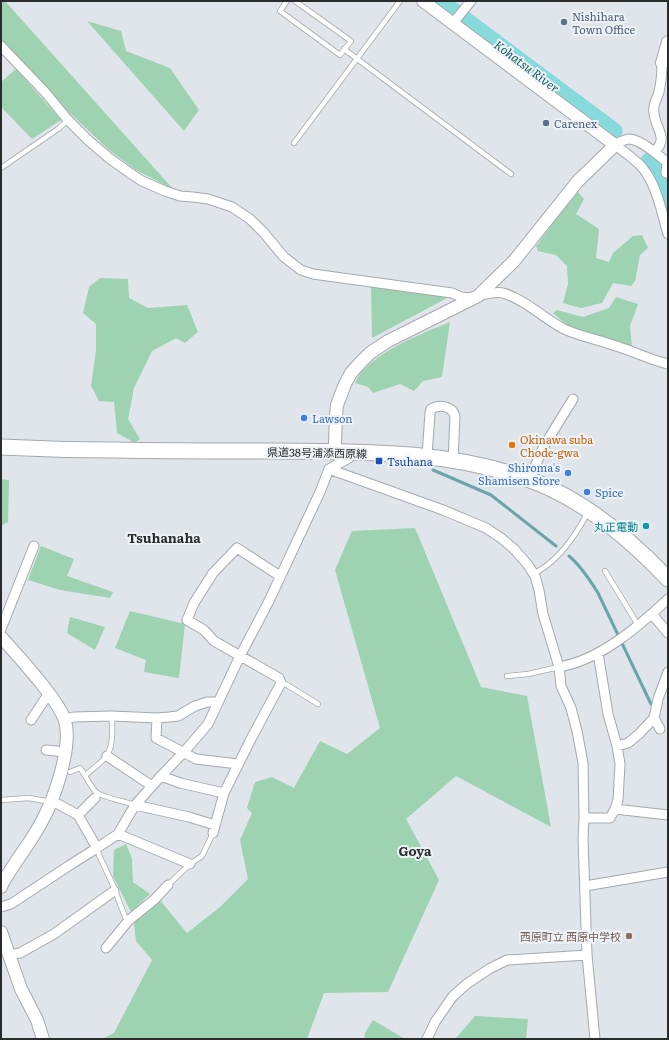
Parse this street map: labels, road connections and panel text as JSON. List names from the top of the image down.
{
  "streets": {
    "main road": ["県道38号浦添西原線"]
  },
  "districts": ["Tsuhanaha", "Goya"],
  "water": ["Kohatsu River"],
  "places": {
    "other": [
      "Nishihara Town Office",
      "Carenex",
      "Lawson",
      "Okinawa suba Chode-gwa",
      "Shiroma's Shamisen Store",
      "Spice",
      "丸正電動",
      "西原町立 西原中学校"
    ],
    "transit": ["Tsuhana"]
  }
}
